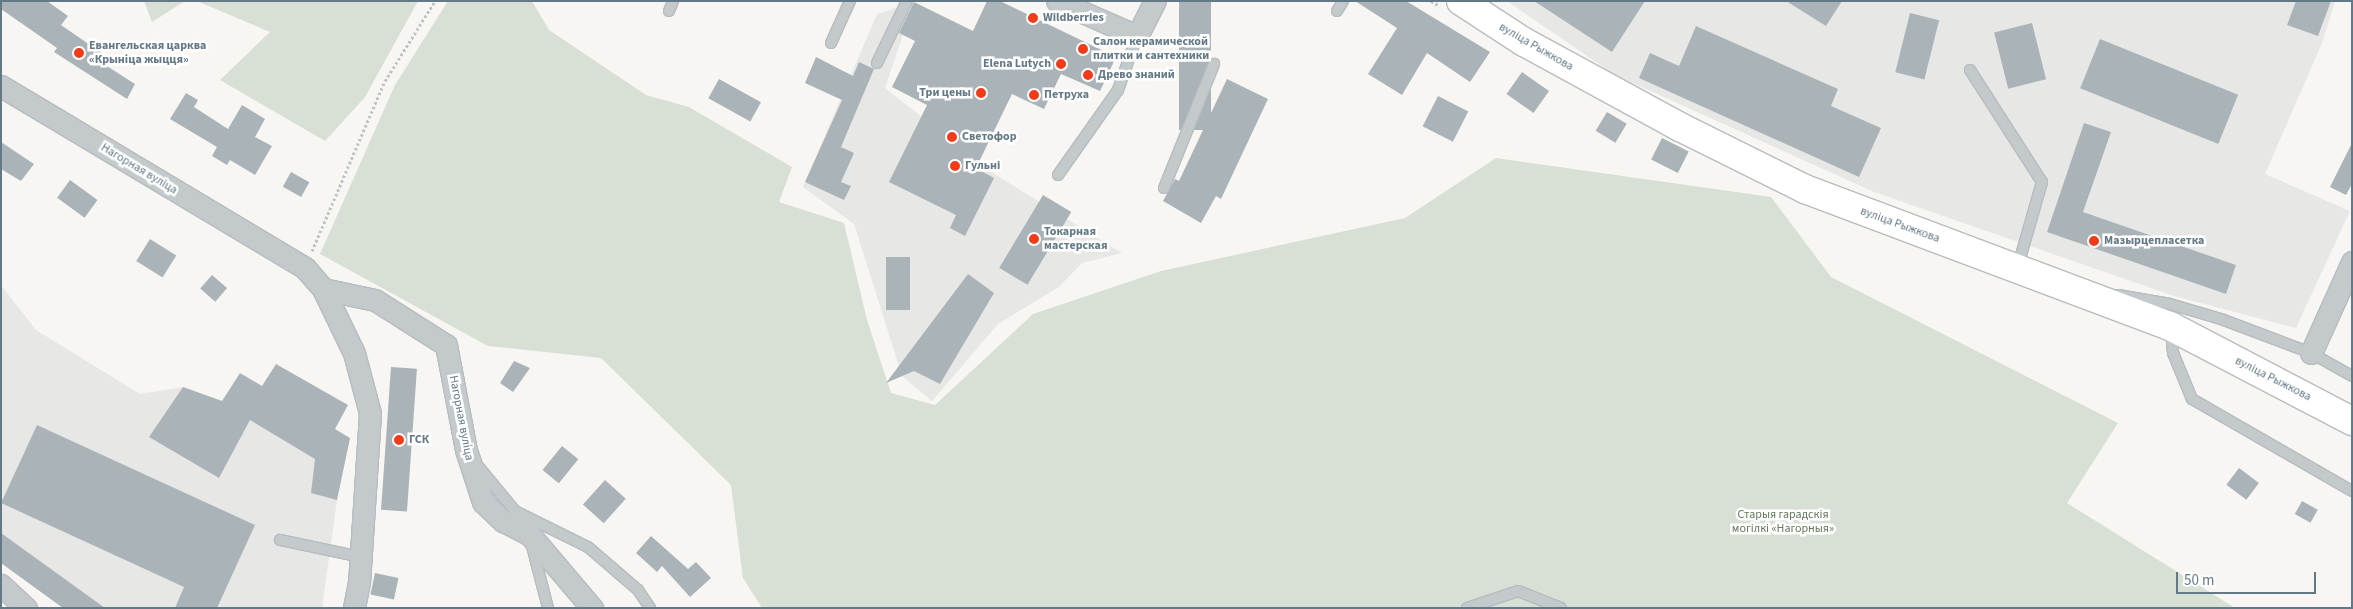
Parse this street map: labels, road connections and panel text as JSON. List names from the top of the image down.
{
  "streets": {
    "main road": ["вуліца Рыжкова"],
    "street": ["Нагорная вуліца"]
  },
  "parks": ["Старыя гарадскія могілкі «Нагорныя»"],
  "places": [
    "Wildberries",
    "Салон керамической плитки и сантехники",
    "Евангельская царква «Крыніца жыцця»",
    "Elena Lutych",
    "Древо знаний",
    "Три цены",
    "Петруха",
    "Светофор",
    "Гульнi",
    "Токарная мастерская",
    "Мазырцепласетка",
    "ГСК"
  ],
  "scale_bar": "50 m"
}
